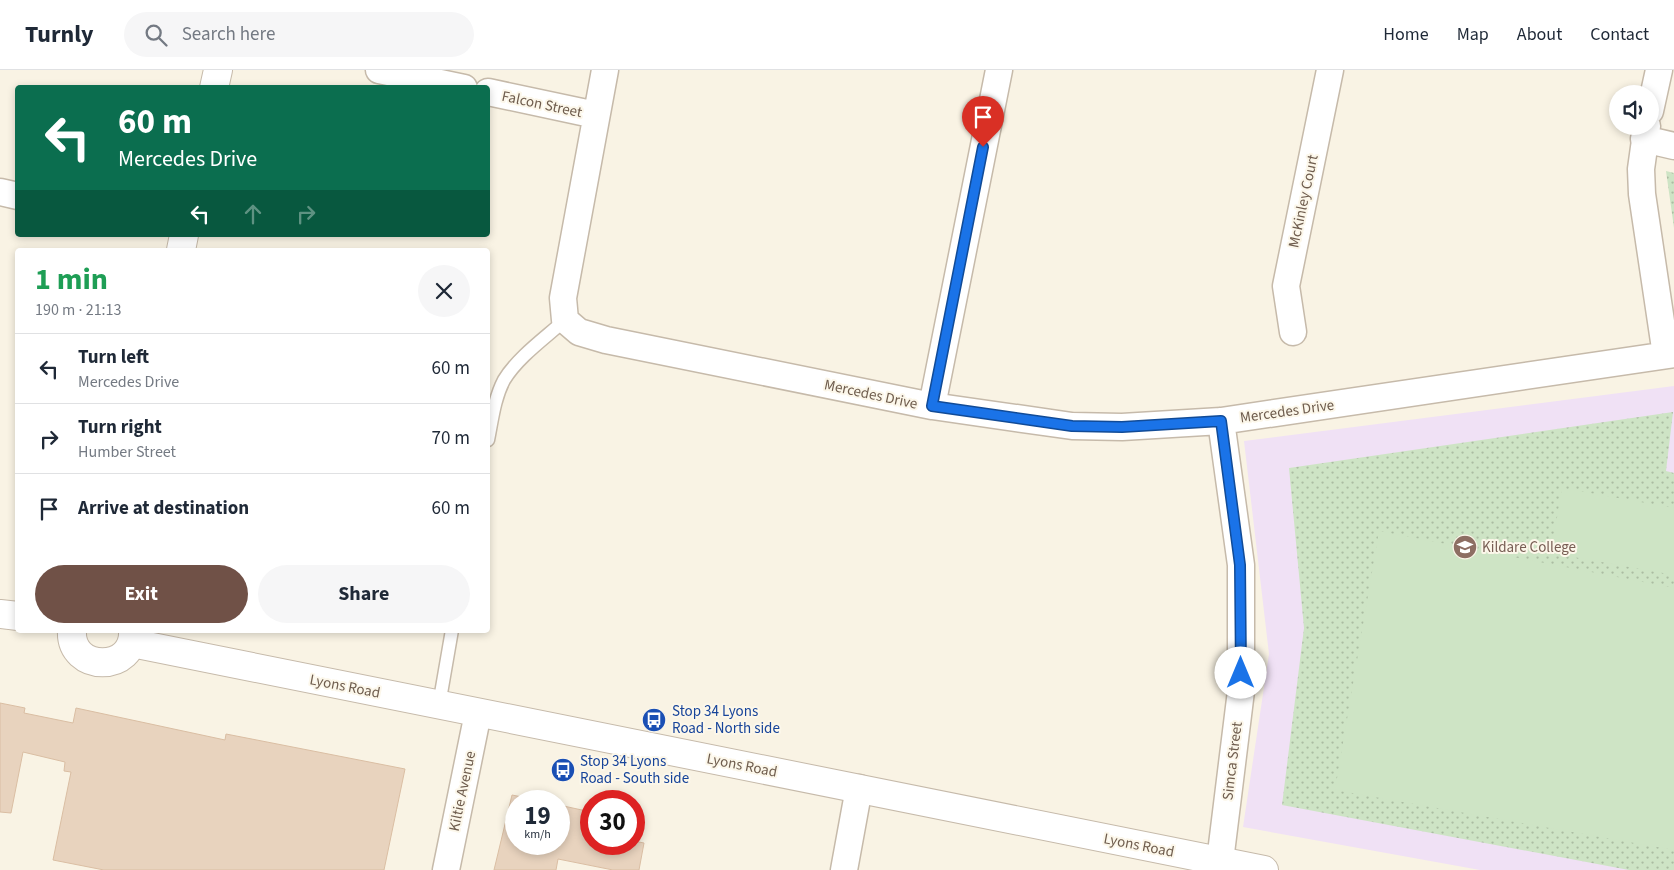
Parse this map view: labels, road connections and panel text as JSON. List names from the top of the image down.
{
  "streets": {
    "street": [
      "Falcon Street",
      "McKinley Court",
      "Mercedes Drive",
      "Lyons Road",
      "Simca Street",
      "Kiltie Avenue"
    ]
  },
  "crossings": [
    ["Mercedes Drive", "Simca Street"],
    ["Lyons Road", "Simca Street"],
    ["Lyons Road", "Kiltie Avenue"]
  ],
  "places": {
    "school or university": ["Kildare College"],
    "bus stop": ["Stop 34 Lyons Road - North side", "Stop 34 Lyons Road - South side"]
  },
  "page": {
    "header": "Turnly",
    "search": "Search here",
    "nav": [
      "Home",
      "Map",
      "About",
      "Contact"
    ],
    "turn": ["60 m", "Mercedes Drive"],
    "heading": ["1 min", "190 m · 21:13"],
    "list": [
      {
        "name": "Turn left",
        "note": "Mercedes Drive",
        "value": "60 m"
      },
      {
        "name": "Turn right",
        "note": "Humber Street",
        "value": "70 m"
      },
      {
        "name": "Arrive at destination",
        "value": "60 m"
      }
    ],
    "buttons": ["Exit", "Share"],
    "speed": "19 km/h",
    "limit": "30"
  }
}
